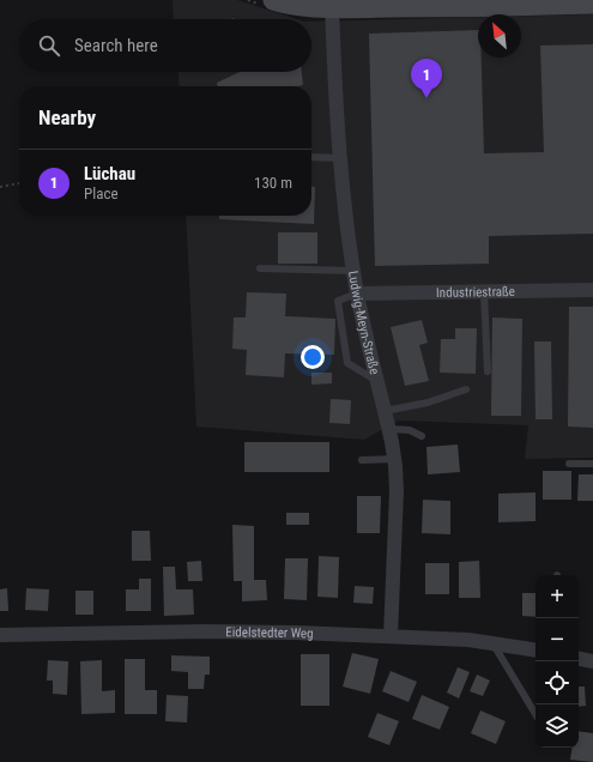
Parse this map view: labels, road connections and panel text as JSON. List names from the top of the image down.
{
  "streets": {
    "street": ["Industriestraße", "Ludwig-Meyn-Straße", "Eidelstedter Weg"]
  },
  "crossings": [
    ["Industriestraße", "Ludwig-Meyn-Straße"],
    ["Ludwig-Meyn-Straße", "Eidelstedter Weg"]
  ],
  "north": "top left",
  "page": {
    "search": "Search here",
    "pins": "1",
    "heading": "Nearby",
    "list": [
      {
        "mark": "1",
        "name": "Lüchau",
        "note": "Place",
        "value": "130 m"
      }
    ],
    "map_buttons": ["+", "−"]
  }
}
